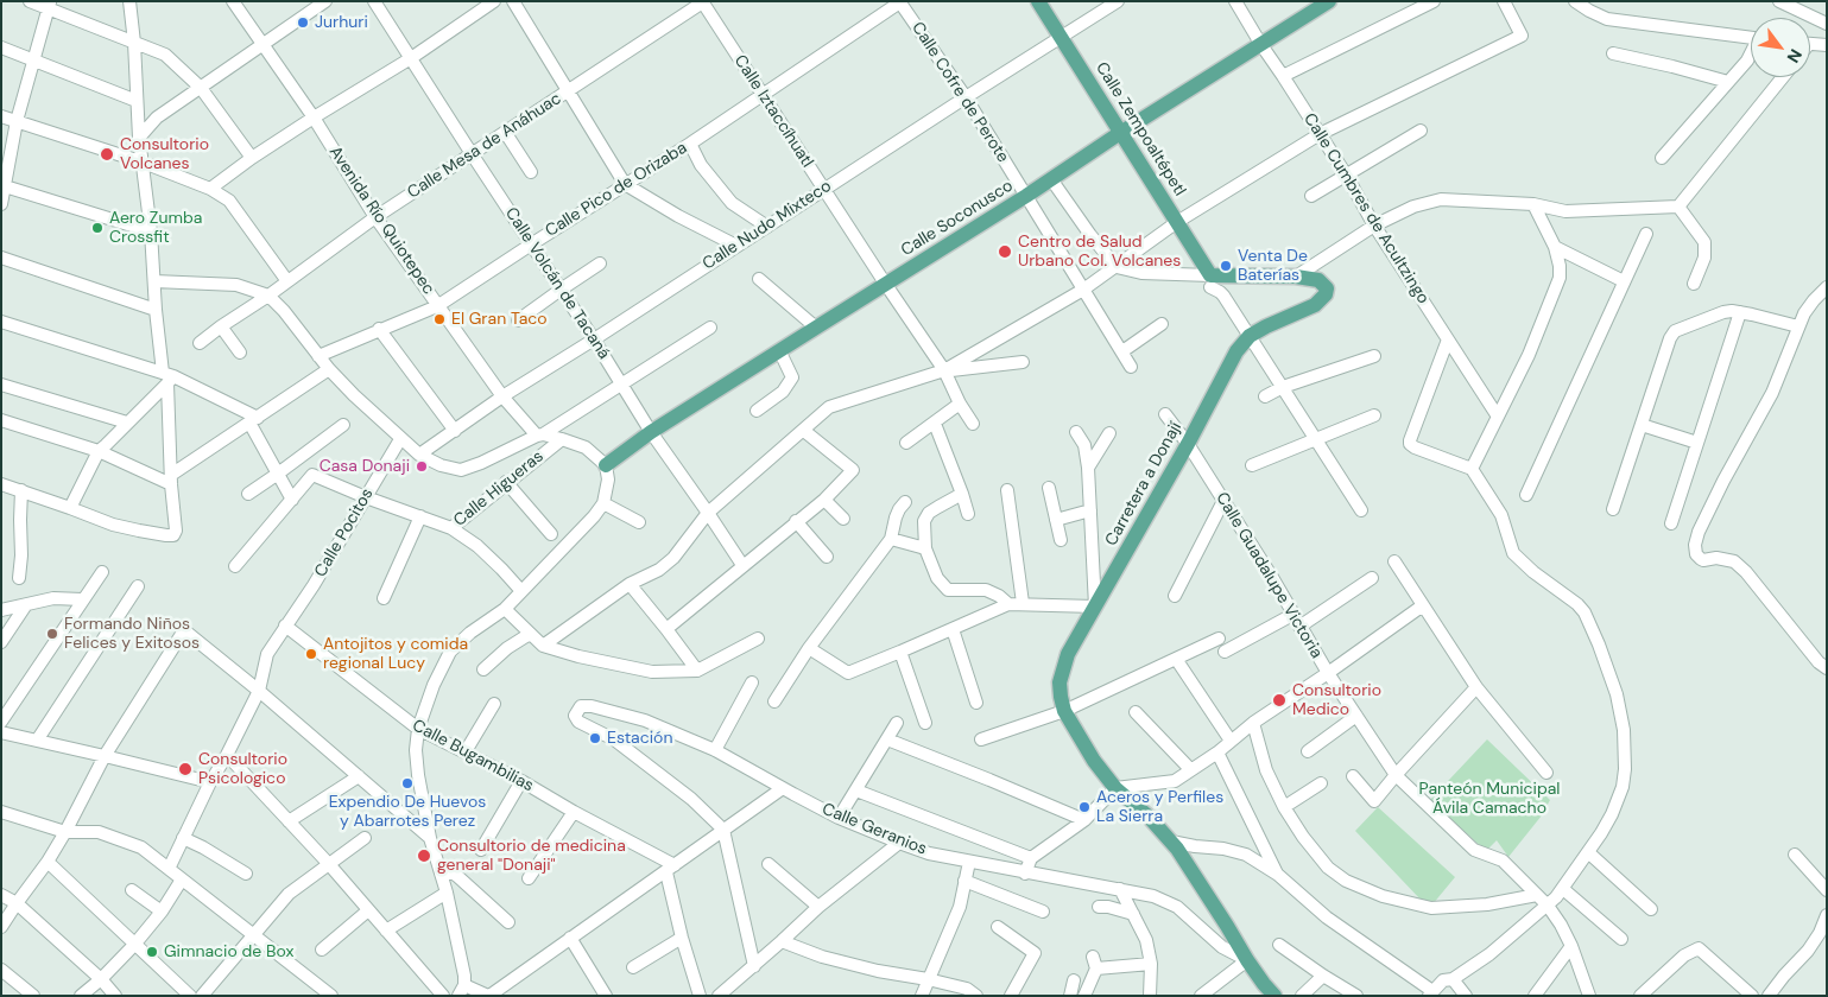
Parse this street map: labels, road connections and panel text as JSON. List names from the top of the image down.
{
  "streets": {
    "main road": ["Calle Zempoaltépetl", "Calle Soconusco", "Carretera a Donají"],
    "street": [
      "Calle Cofre de Perote",
      "Calle Iztaccíhuatl",
      "Calle Mesa de Anáhuac",
      "Calle Pico de Orizaba",
      "Calle Cumbres de Acultzingo",
      "Avenida Río Quiotepec",
      "Calle Nudo Mixteco",
      "Calle Volcán de Tacaná",
      "Calle Higueras",
      "Calle Pocitos",
      "Calle Guadalupe Victoria",
      "Calle Bugambilias",
      "Calle Geranios"
    ]
  },
  "crossings": [
    ["Calle Cofre de Perote", "Calle Pico de Orizaba"],
    ["Calle Cofre de Perote", "Calle Soconusco"],
    ["Calle Cofre de Perote", "Calle Nudo Mixteco"],
    ["Calle Iztaccíhuatl", "Calle Mesa de Anáhuac"],
    ["Calle Iztaccíhuatl", "Calle Pico de Orizaba"],
    ["Calle Iztaccíhuatl", "Calle Soconusco"],
    ["Calle Iztaccíhuatl", "Calle Nudo Mixteco"],
    ["Calle Zempoaltépetl", "Calle Soconusco"],
    ["Calle Zempoaltépetl", "Calle Nudo Mixteco"],
    ["Calle Zempoaltépetl", "Carretera a Donají"],
    ["Calle Mesa de Anáhuac", "Avenida Río Quiotepec"],
    ["Calle Mesa de Anáhuac", "Calle Volcán de Tacaná"],
    ["Calle Pico de Orizaba", "Avenida Río Quiotepec"],
    ["Calle Pico de Orizaba", "Calle Volcán de Tacaná"],
    ["Calle Cumbres de Acultzingo", "Calle Soconusco"],
    ["Calle Soconusco", "Calle Volcán de Tacaná"],
    ["Avenida Río Quiotepec", "Calle Nudo Mixteco"],
    ["Calle Nudo Mixteco", "Calle Volcán de Tacaná"],
    ["Carretera a Donají", "Calle Guadalupe Victoria"],
    ["Carretera a Donají", "Calle Geranios"],
    ["Calle Higueras", "Calle Pocitos"],
    ["Calle Pocitos", "Calle Bugambilias"]
  ],
  "parks": ["Panteón Municipal Ávila Camacho"],
  "places": [
    "Jurhuri",
    "Consultorio Volcanes",
    "Aero Zumba Crossfit",
    "Centro de Salud Urbano Col. Volcanes",
    "Venta De Baterías",
    "El Gran Taco",
    "Casa Donaji",
    "Formando Niños Felices y Exitosos",
    "Antojitos y comida regional Lucy",
    "Consultorio Medico",
    "Estación",
    "Consultorio Psicologico",
    "Expendio De Huevos y Abarrotes Perez",
    "Aceros y Perfiles La Sierra",
    "Consultorio de medicina general \"Donaji\"",
    "Gimnacio de Box"
  ],
  "north": "bottom right"
}
